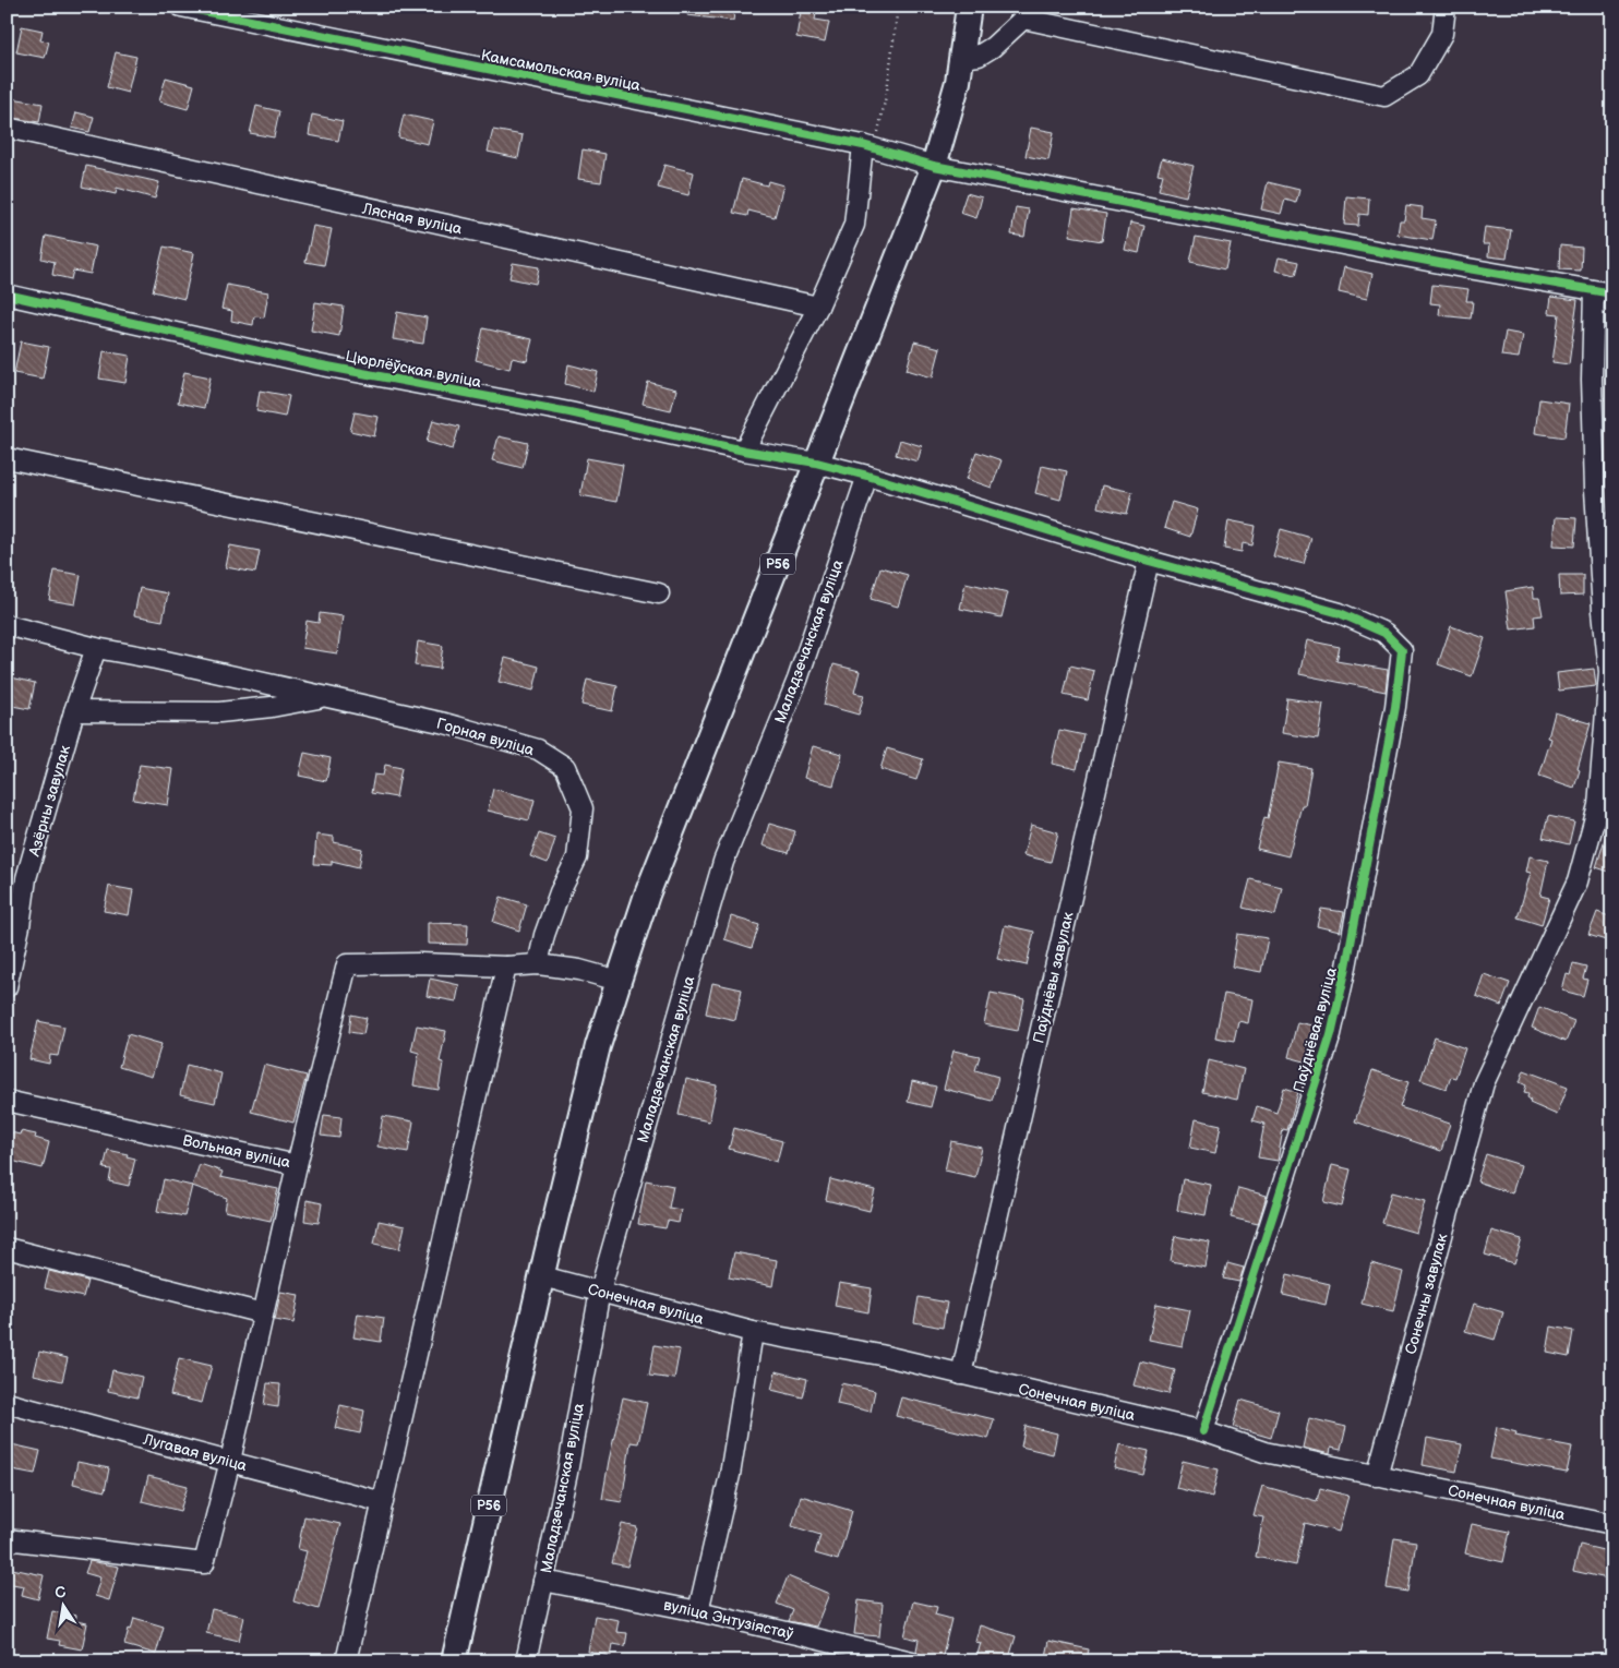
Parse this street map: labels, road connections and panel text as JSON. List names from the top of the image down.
{
  "streets": {
    "main road": ["Р56"],
    "street": [
      "Камсамольская вуліца",
      "Лясная вуліца",
      "Цюрлёўская вуліца",
      "Маладзечанская вуліца",
      "Горная вуліца",
      "Азёрны завулак",
      "Паўднёвы завулак",
      "Паўднёвая вуліца",
      "Вольная вуліца",
      "Сонечны завулак",
      "Сонечная вуліца",
      "Лугавая вуліца",
      "вуліца Энтузіястаў"
    ]
  },
  "crossings": [
    ["Камсамольская вуліца", "Р56"],
    ["Камсамольская вуліца", "Сонечны завулак"],
    ["Цюрлёўская вуліца", "Р56"],
    ["Цюрлёўская вуліца", "Маладзечанская вуліца"],
    ["Цюрлёўская вуліца", "Паўднёвы завулак"],
    ["Цюрлёўская вуліца", "Паўднёвая вуліца"],
    ["Р56", "Сонечная вуліца"],
    ["Маладзечанская вуліца", "Сонечная вуліца"],
    ["Маладзечанская вуліца", "вуліца Энтузіястаў"],
    ["Горная вуліца", "Азёрны завулак"],
    ["Паўднёвы завулак", "Сонечная вуліца"],
    ["Паўднёвая вуліца", "Сонечная вуліца"],
    ["Сонечны завулак", "Сонечная вуліца"]
  ],
  "north": "top"
}
